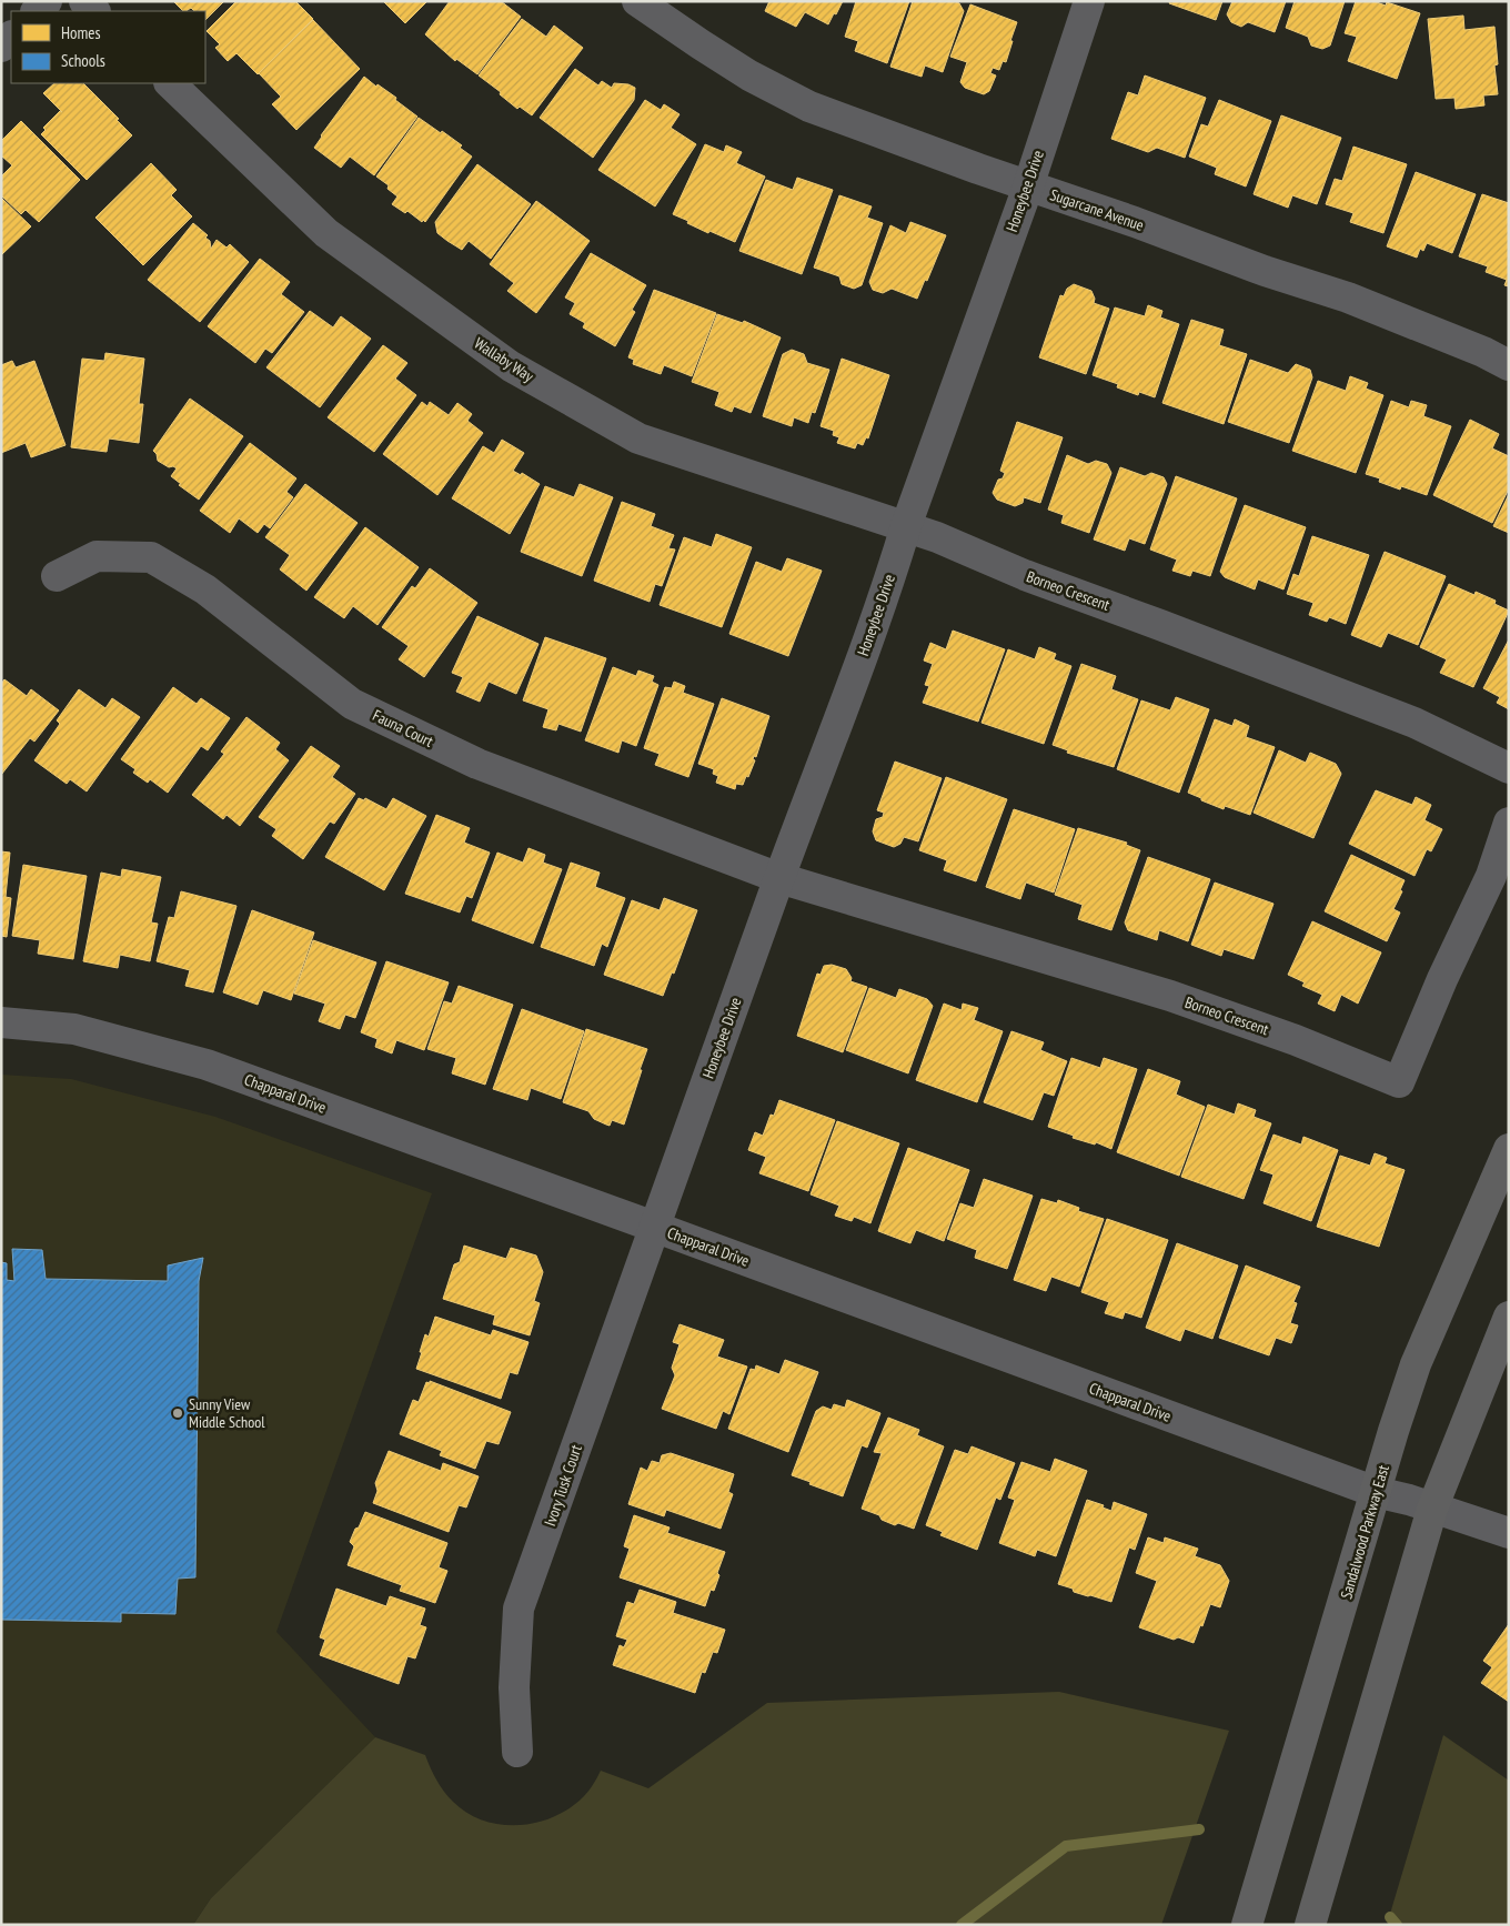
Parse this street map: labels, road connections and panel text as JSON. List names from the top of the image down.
{
  "streets": {
    "main road": ["Sandalwood Parkway East"],
    "street": [
      "Honeybee Drive",
      "Sugarcane Avenue",
      "Wallaby Way",
      "Borneo Crescent",
      "Fauna Court",
      "Chapparal Drive",
      "Ivory Tusk Court"
    ]
  },
  "crossings": [
    ["Honeybee Drive", "Sugarcane Avenue"],
    ["Honeybee Drive", "Wallaby Way"],
    ["Honeybee Drive", "Borneo Crescent"],
    ["Honeybee Drive", "Fauna Court"],
    ["Honeybee Drive", "Chapparal Drive"],
    ["Honeybee Drive", "Ivory Tusk Court"],
    ["Wallaby Way", "Borneo Crescent"],
    ["Borneo Crescent", "Fauna Court"],
    ["Chapparal Drive", "Ivory Tusk Court"],
    ["Chapparal Drive", "Sandalwood Parkway East"]
  ],
  "places": ["Sunny View Middle School"],
  "legend": ["Homes", "Schools"]
}
